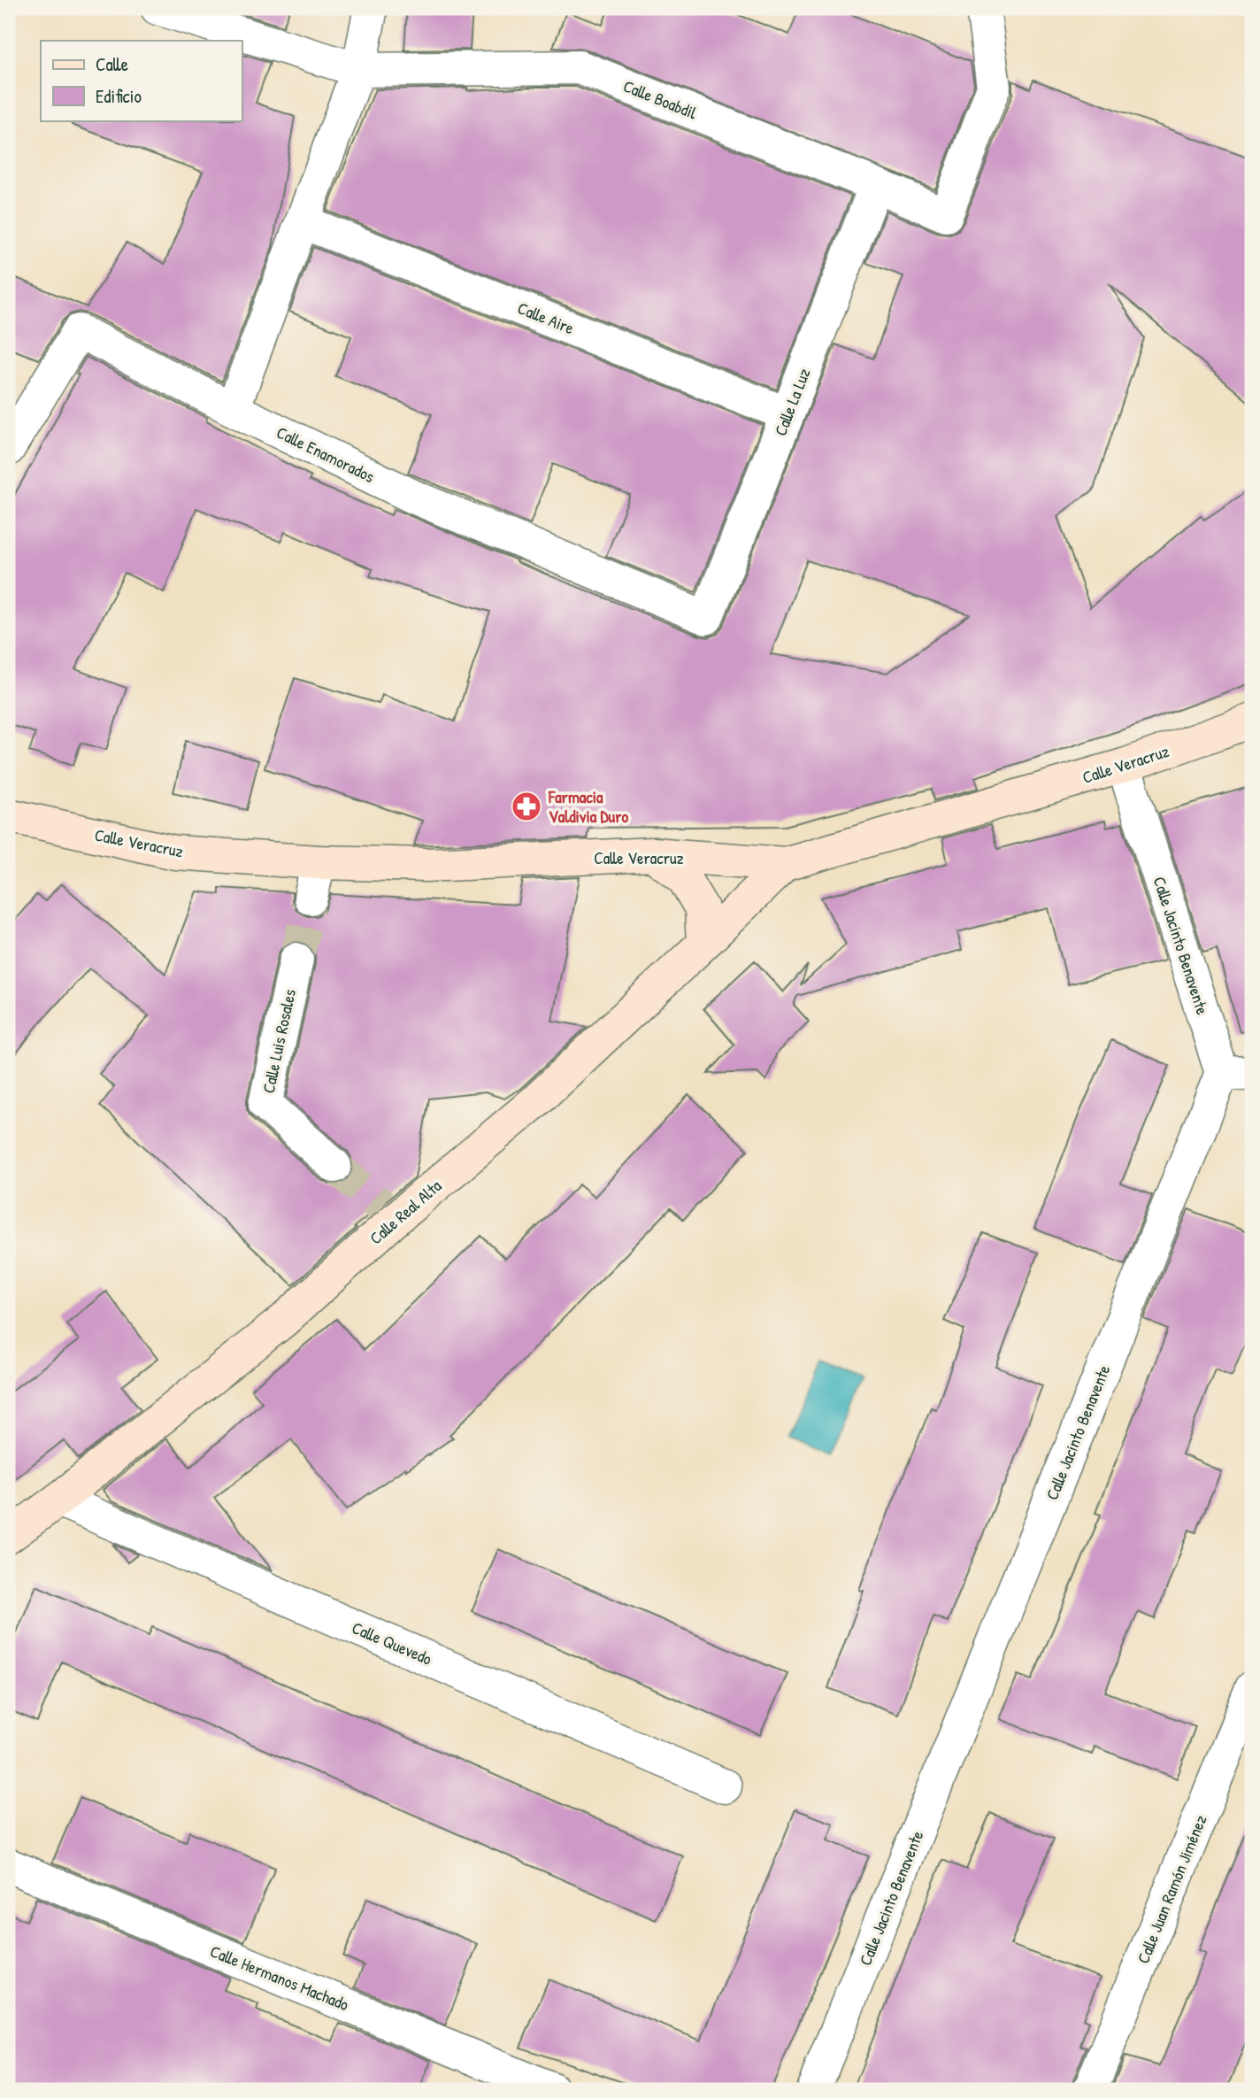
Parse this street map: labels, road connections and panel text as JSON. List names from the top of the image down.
{
  "streets": {
    "street": [
      "Calle Boabdil",
      "Calle Aire",
      "Calle La Luz",
      "Calle Enamorados",
      "Calle Veracruz",
      "Calle Jacinto Benavente",
      "Calle Luis Rosales",
      "Calle Real Alta",
      "Calle Quevedo",
      "Calle Juan Ramón Jiménez",
      "Calle Hermanos Machado"
    ]
  },
  "crossings": [
    ["Calle Boabdil", "Calle La Luz"],
    ["Calle Aire", "Calle La Luz"],
    ["Calle La Luz", "Calle Enamorados"],
    ["Calle Veracruz", "Calle Jacinto Benavente"],
    ["Calle Veracruz", "Calle Real Alta"],
    ["Calle Real Alta", "Calle Quevedo"]
  ],
  "places": {
    "pharmacy": ["Farmacia Valdivia Duro"]
  },
  "legend": ["Calle", "Edificio"]
}
